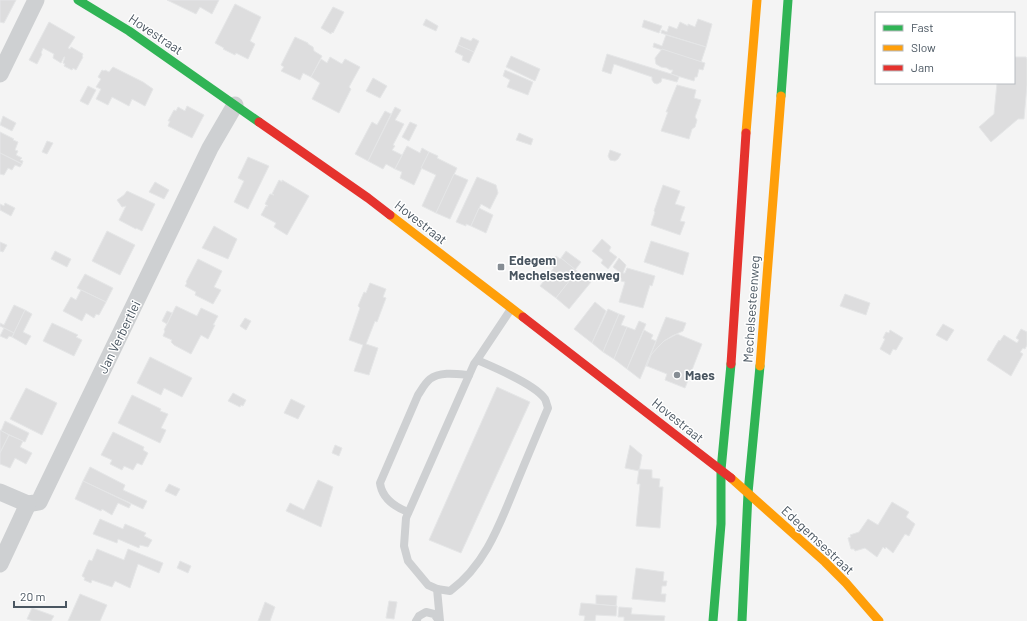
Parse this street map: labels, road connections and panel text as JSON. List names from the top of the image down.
{
  "streets": {
    "main road": ["Hovestraat", "Mechelsesteenweg", "Edegemsestraat"],
    "street": ["Jan Verbertlei"]
  },
  "crossings": [
    ["Hovestraat", "Mechelsesteenweg"],
    ["Hovestraat", "Jan Verbertlei"],
    ["Hovestraat", "Edegemsestraat"],
    ["Mechelsesteenweg", "Edegemsestraat"]
  ],
  "places": {
    "transit": ["Edegem Mechelsesteenweg"],
    "other": ["Maes"]
  },
  "legend": ["Fast", "Slow", "Jam"],
  "scale_bar": "20 m"
}
